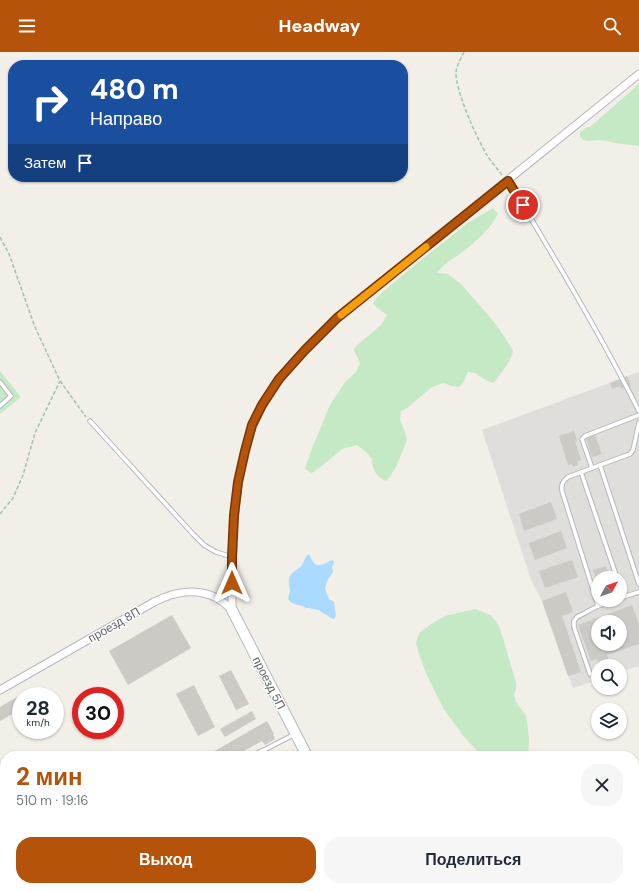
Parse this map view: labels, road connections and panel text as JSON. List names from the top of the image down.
{
  "streets": {
    "street": ["проезд 8П", "проезд 5П"]
  },
  "crossings": [
    ["проезд 8П", "проезд 5П"]
  ],
  "north": "top right",
  "page": {
    "header": "Headway",
    "turn": ["480 m", "Направо"],
    "then": "Затем",
    "speed": "28 km/h",
    "limit": "30",
    "heading": ["2 мин", "510 m · 19:16"],
    "buttons": ["Выход", "Поделиться"]
  }
}
